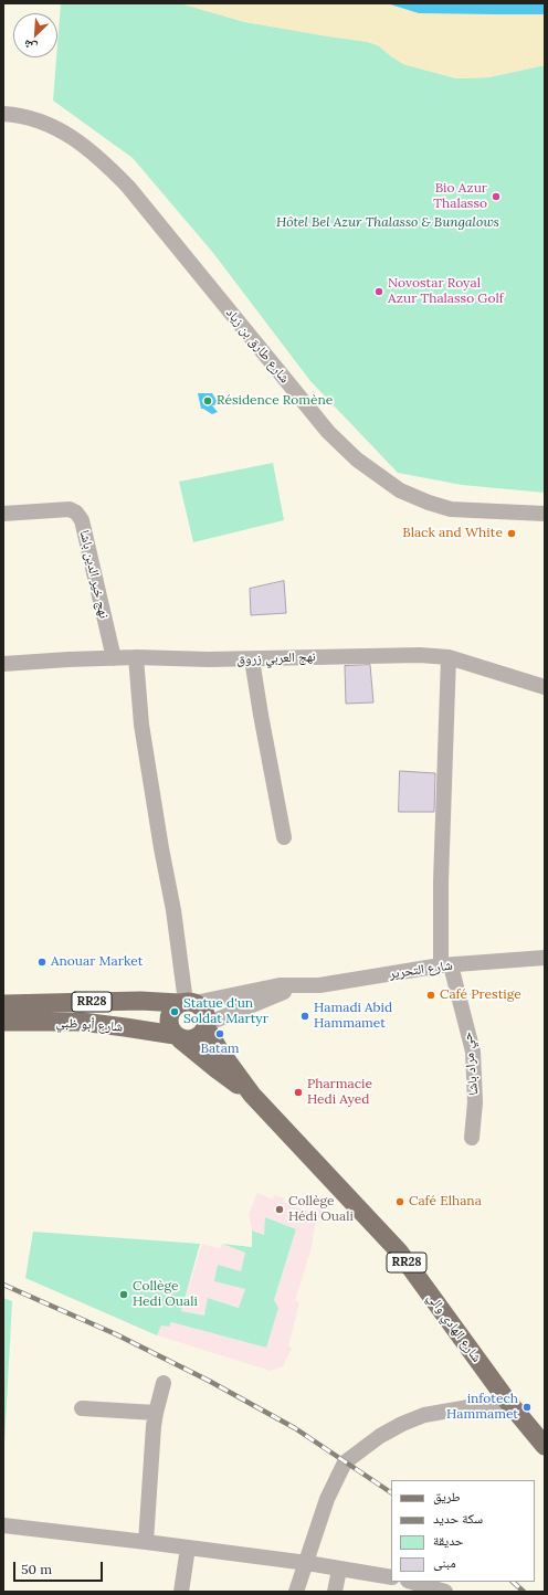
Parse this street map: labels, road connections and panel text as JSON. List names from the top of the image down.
{
  "streets": {
    "main road": ["RR28", "شارع أبو ظبي", "شارع الهادي والي"],
    "street": [
      "شارع طارق بن زياد",
      "نهج خير الدين باشا",
      "نهج العربي زروق",
      "شارع التحرير",
      "حي مراد باشا"
    ]
  },
  "crossings": [
    ["نهج خير الدين باشا", "نهج العربي زروق"],
    ["نهج العربي زروق", "حي مراد باشا"],
    ["شارع التحرير", "RR28"],
    ["شارع التحرير", "شارع أبو ظبي"],
    ["شارع التحرير", "حي مراد باشا"],
    ["شارع التحرير", "شارع الهادي والي"],
    ["RR28", "شارع أبو ظبي"],
    ["RR28", "شارع الهادي والي"],
    ["شارع أبو ظبي", "شارع الهادي والي"]
  ],
  "parks": ["Hôtel Bel Azur Thalasso & Bungalows"],
  "places": [
    "Bio Azur Thalasso",
    "Novostar Royal Azur Thalasso Golf",
    "Résidence Romène",
    "Black and White",
    "Anouar Market",
    "Café Prestige",
    "Statue d'un Soldat Martyr",
    "Hamadi Abid Hammamet",
    "Batam",
    "Pharmacie Hedi Ayed",
    "Café Elhana",
    "Collège Hédi Ouali",
    "Collège Hedi Ouali",
    "infotech Hammamet"
  ],
  "legend": [
    "طريق",
    "سكة حديد",
    "حديقة",
    "مبنى"
  ],
  "scale_bar": "50 m",
  "north": "bottom left"
}
